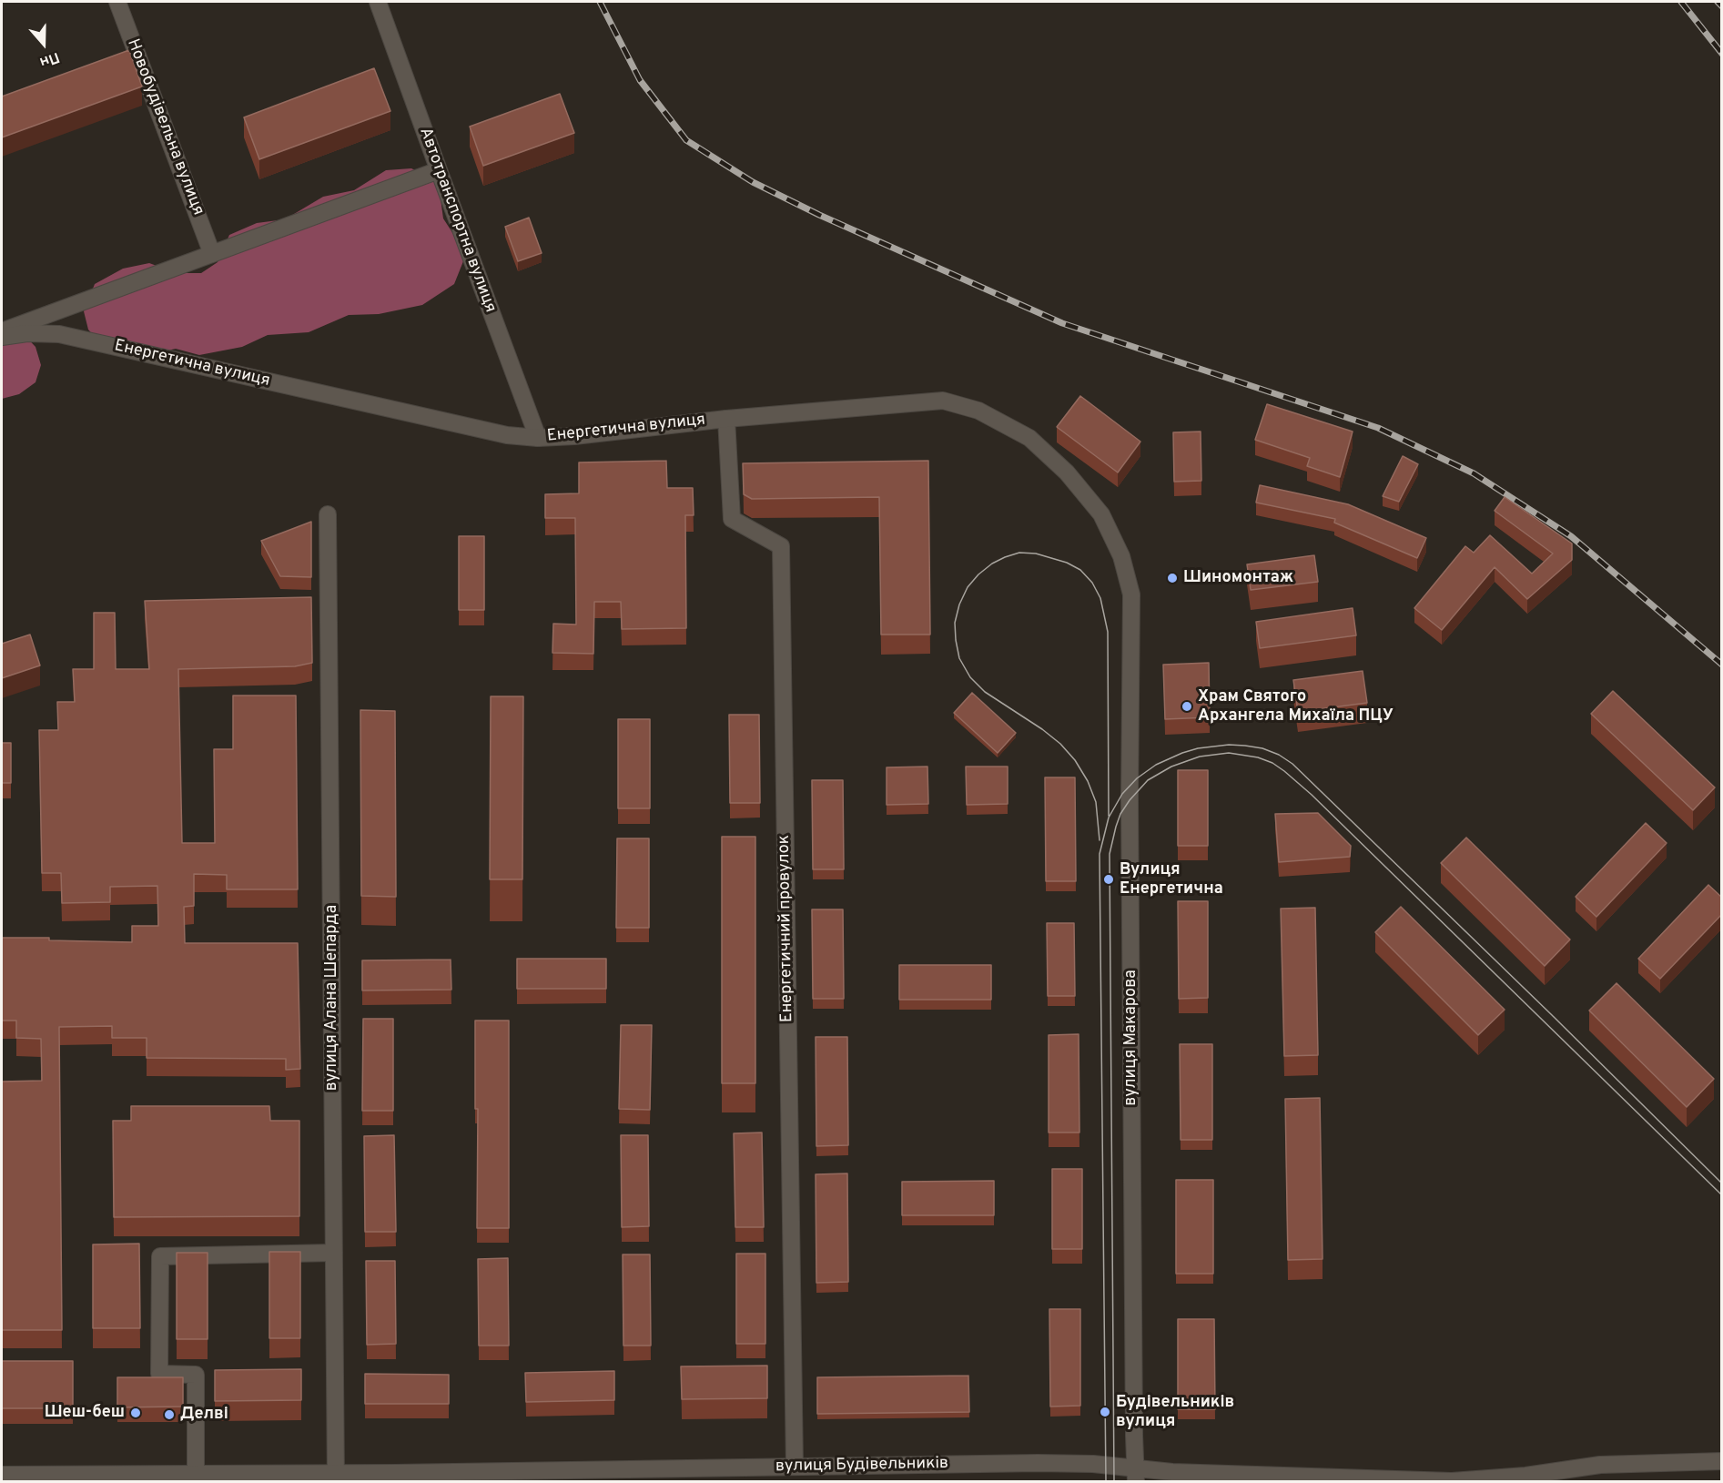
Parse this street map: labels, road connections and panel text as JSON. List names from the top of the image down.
{
  "streets": {
    "street": [
      "Новобудівельна вулиця",
      "Автотранспортна вулиця",
      "Енергетична вулиця",
      "Енергетичний провулок",
      "вулиця Алана Шепарда",
      "вулиця Макарова",
      "вулиця Будівельників"
    ]
  },
  "crossings": [
    ["Автотранспортна вулиця", "Енергетична вулиця"],
    ["Енергетична вулиця", "Енергетичний провулок"],
    ["Енергетична вулиця", "вулиця Макарова"],
    ["Енергетичний провулок", "вулиця Будівельників"],
    ["вулиця Алана Шепарда", "вулиця Будівельників"],
    ["вулиця Макарова", "вулиця Будівельників"]
  ],
  "places": [
    "Шиномонтаж",
    "Храм Святого Архангела Михаїла ПЦУ",
    "Вулиця Енергетична",
    "Будівельників вулиця",
    "Шеш-беш",
    "Делві"
  ],
  "north": "bottom"
}
